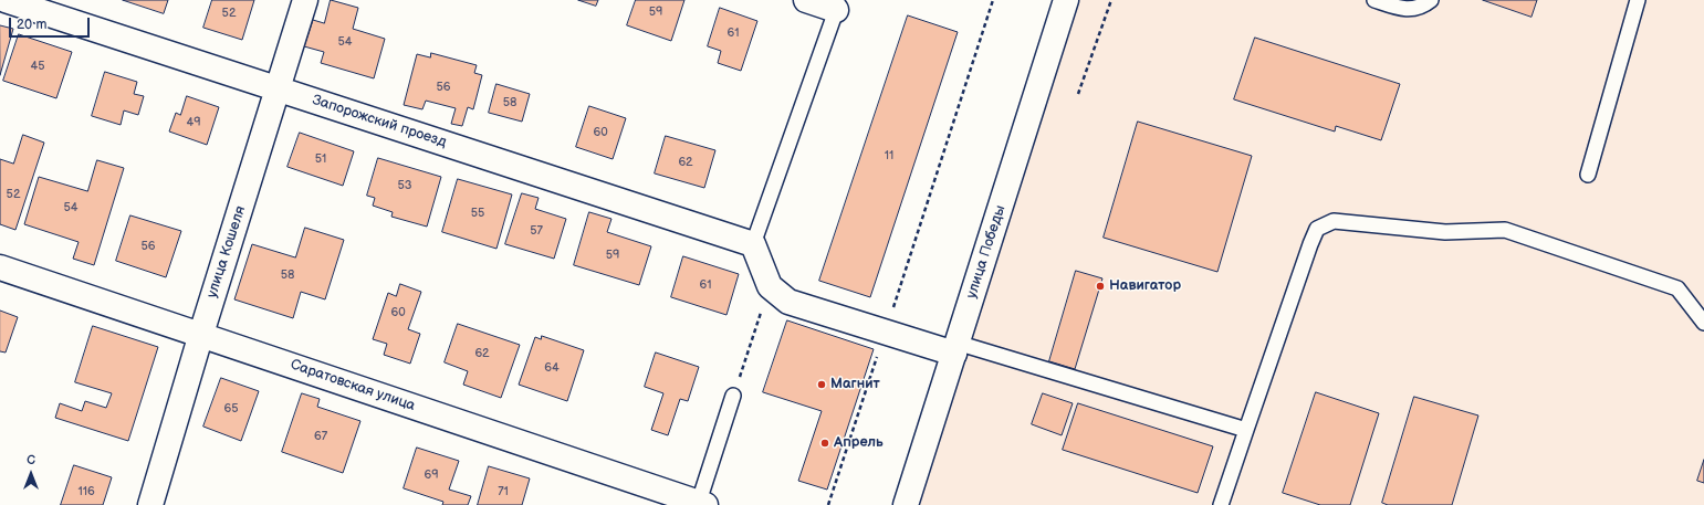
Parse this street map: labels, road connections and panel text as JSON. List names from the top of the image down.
{
  "streets": {
    "street": [
      "Запорожский проезд",
      "улица Кошеля",
      "улица Победы",
      "Саратовская улица"
    ]
  },
  "crossings": [
    ["Запорожский проезд", "улица Кошеля"],
    ["улица Кошеля", "Саратовская улица"]
  ],
  "places": ["Навигатор", "Магнит", "Апрель"],
  "house_numbers": [
    "59",
    "52",
    "61",
    "54",
    "45",
    "56",
    "58",
    "49",
    "60",
    "11",
    "51",
    "62",
    "53",
    "52",
    "54",
    "55",
    "57",
    "56",
    "59",
    "58",
    "61",
    "60",
    "62",
    "64",
    "65",
    "67",
    "69",
    "116",
    "71"
  ],
  "scale_bar": "20 m",
  "north": "top"
}
